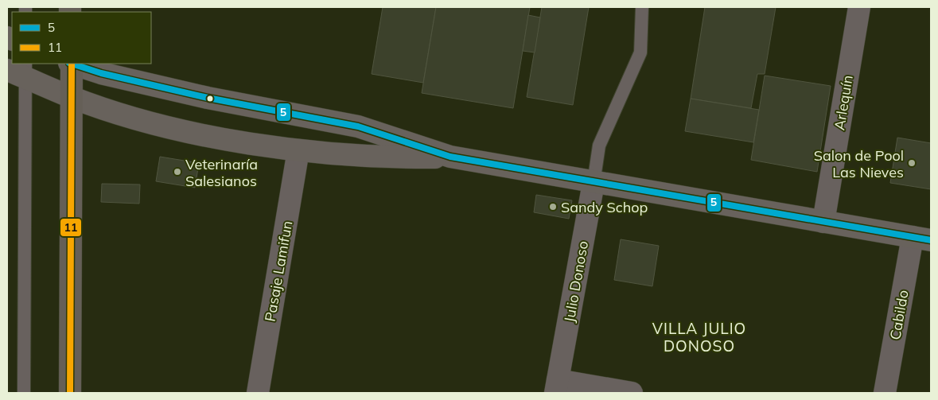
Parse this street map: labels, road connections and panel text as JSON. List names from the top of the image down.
{
  "streets": {
    "street": [
      "Arlequín",
      "Pasaje Lamifun",
      "Julio Donoso",
      "Cabildo"
    ]
  },
  "districts": ["VILLA JULIO DONOSO"],
  "places": ["Salon de Pool Las Nieves", "Veterinaría Salesianos", "Sandy Schop"],
  "lines": ["transit line 5", "transit line 11"],
  "legend": ["5", "11"]
}
